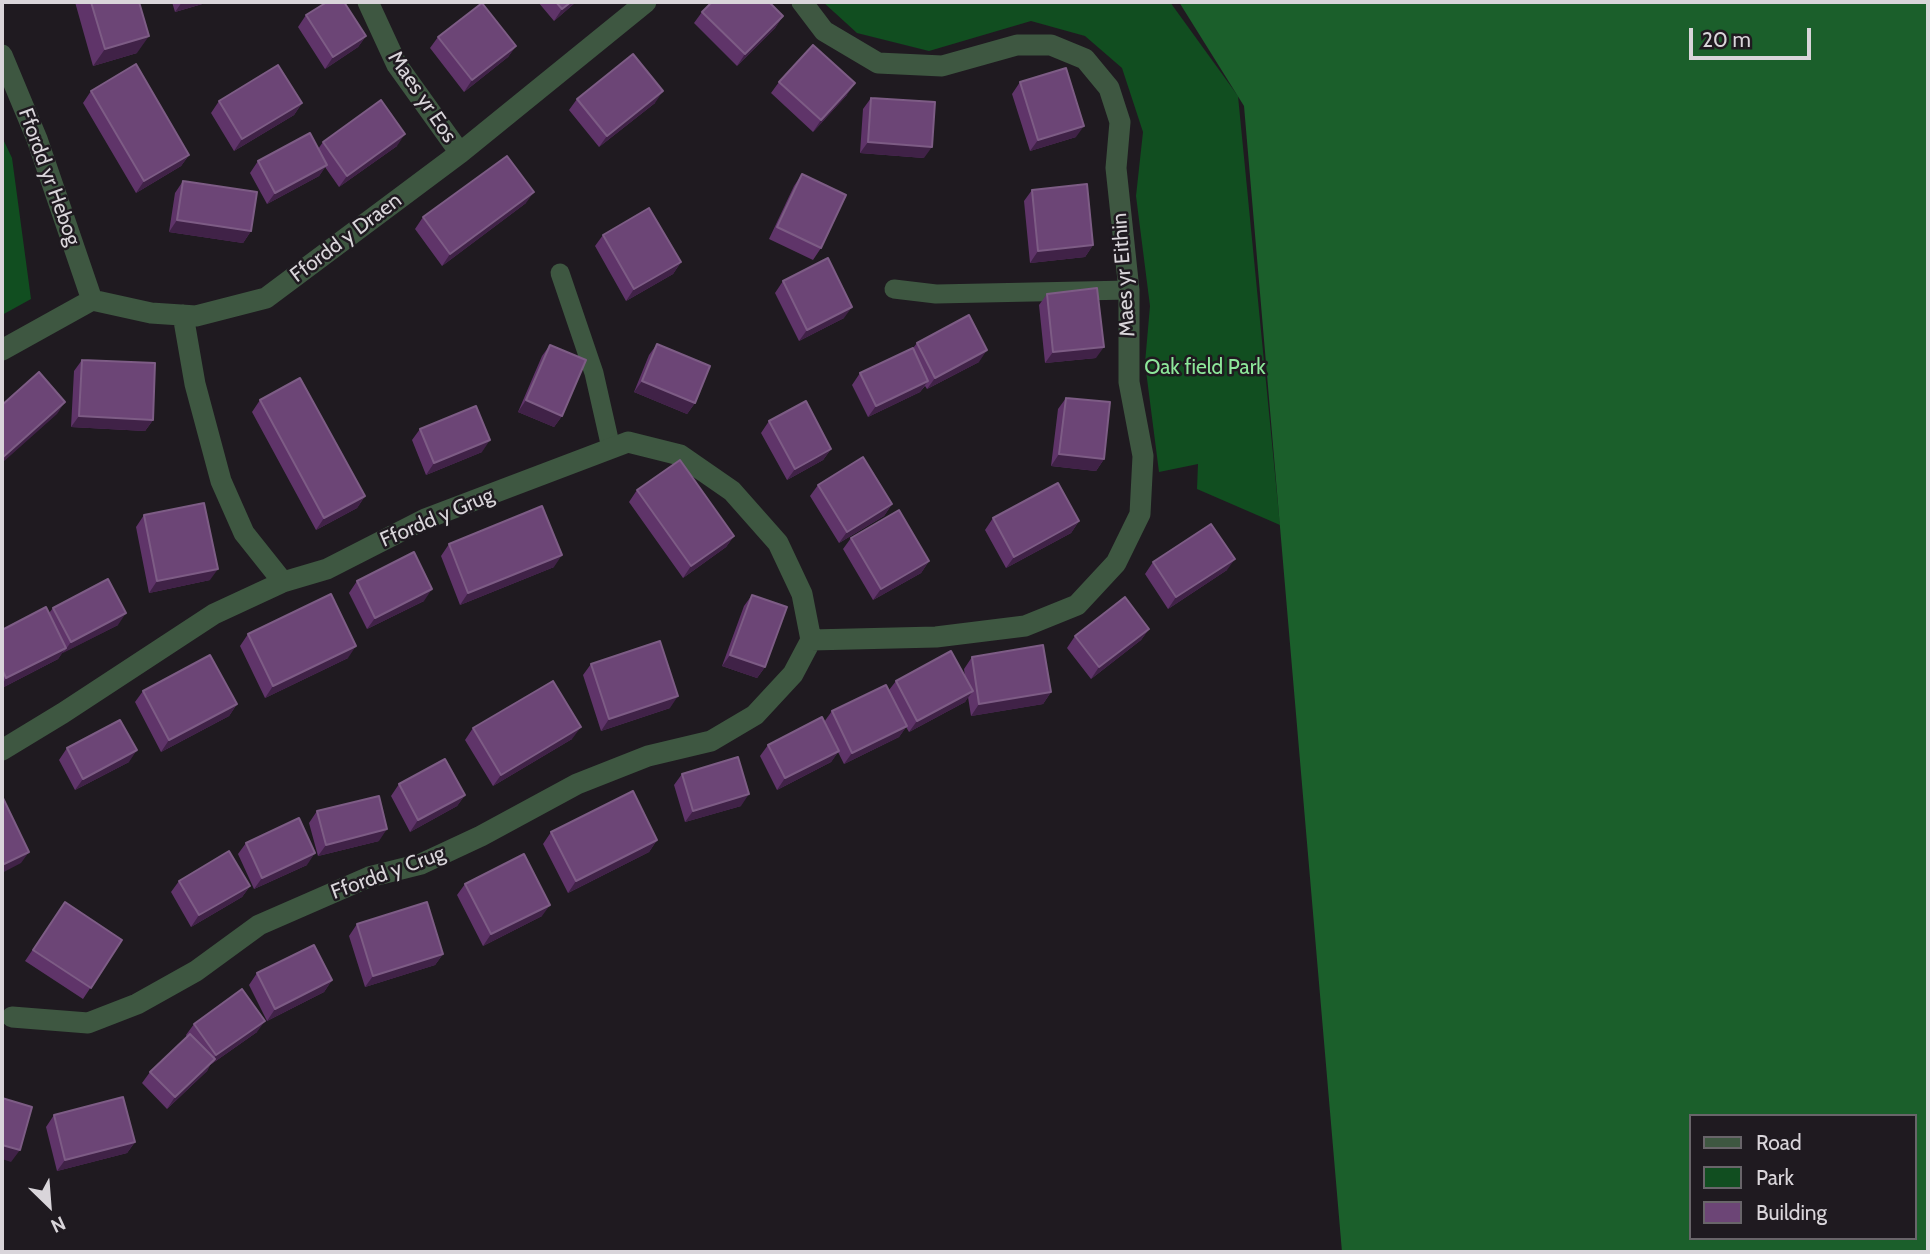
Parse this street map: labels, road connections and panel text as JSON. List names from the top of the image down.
{
  "streets": {
    "street": [
      "Maes yr Eos",
      "Ffordd yr Hebog",
      "Ffordd y Draen",
      "Maes yr Eithin",
      "Ffordd y Grug",
      "Ffordd y Crug"
    ]
  },
  "crossings": [
    ["Maes yr Eos", "Ffordd y Draen"],
    ["Ffordd yr Hebog", "Ffordd y Draen"],
    ["Maes yr Eithin", "Ffordd y Grug"],
    ["Maes yr Eithin", "Ffordd y Crug"],
    ["Ffordd y Grug", "Ffordd y Crug"]
  ],
  "parks": ["Oak field Park"],
  "legend": ["Road", "Park", "Building"],
  "scale_bar": "20 m",
  "north": "bottom right"
}
